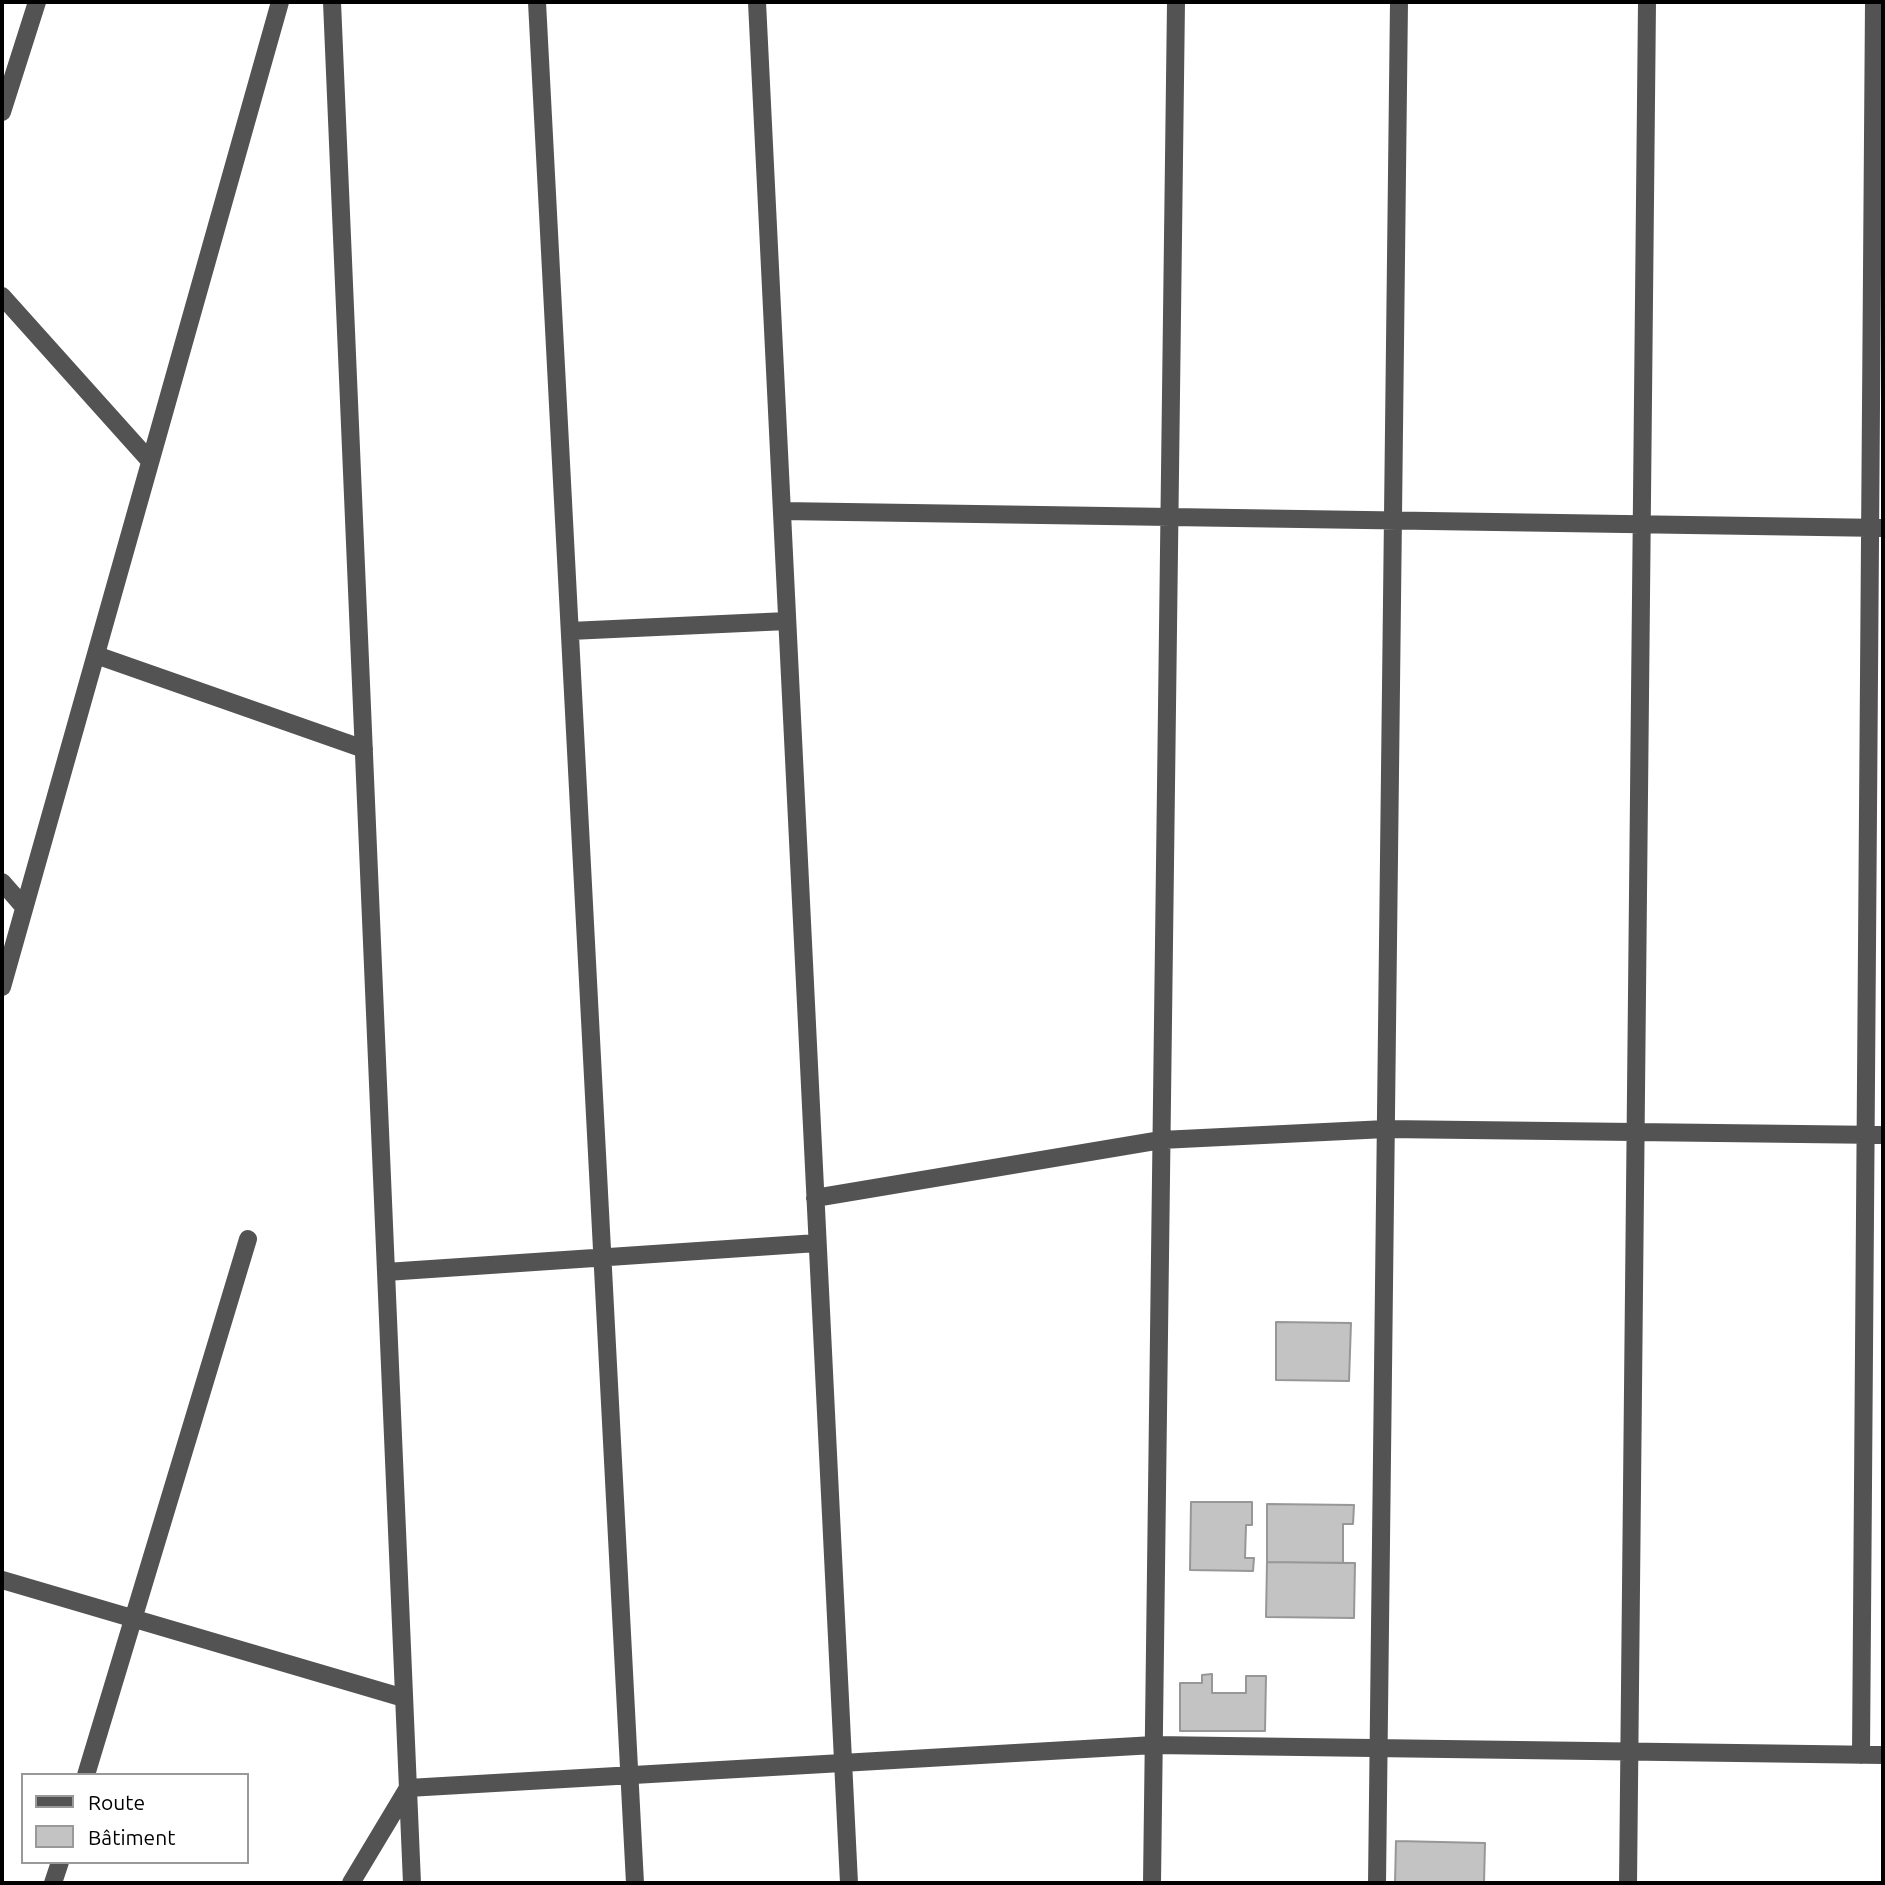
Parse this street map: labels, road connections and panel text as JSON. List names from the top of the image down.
{
  "legend": ["Route", "Bâtiment"]
}
